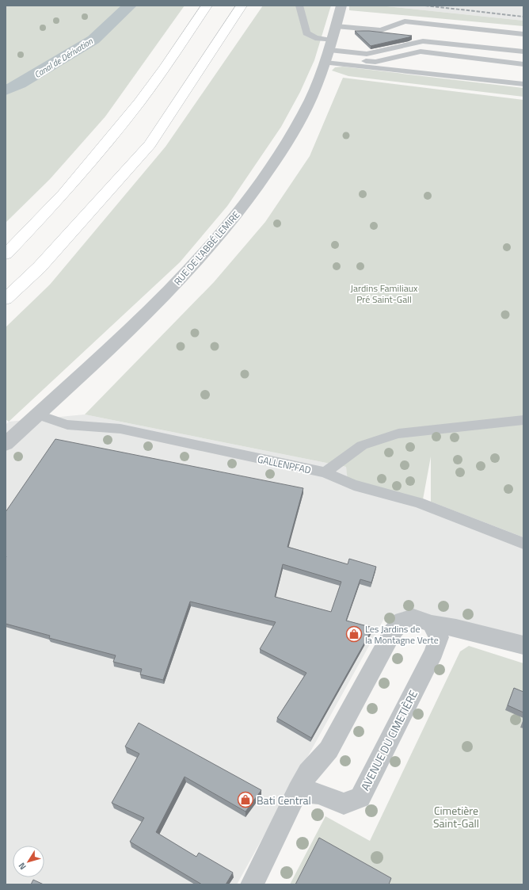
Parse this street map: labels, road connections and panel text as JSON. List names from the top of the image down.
{
  "streets": {
    "street": ["RUE DE L'ABBÉ LEMIRE", "AVENUE DU CIMETIÈRE"],
    "lane": ["GALLENPFAD"]
  },
  "crossings": [
    ["RUE DE L'ABBÉ LEMIRE", "GALLENPFAD"]
  ],
  "water": ["Canal de Dérivation"],
  "parks": ["Jardins Familiaux Pré Saint-Gall", "Cimetière Saint-Gall"],
  "places": {
    "shop": ["Les Jardins de la Montagne Verte", "Bati Central"]
  },
  "north": "bottom left"
}
